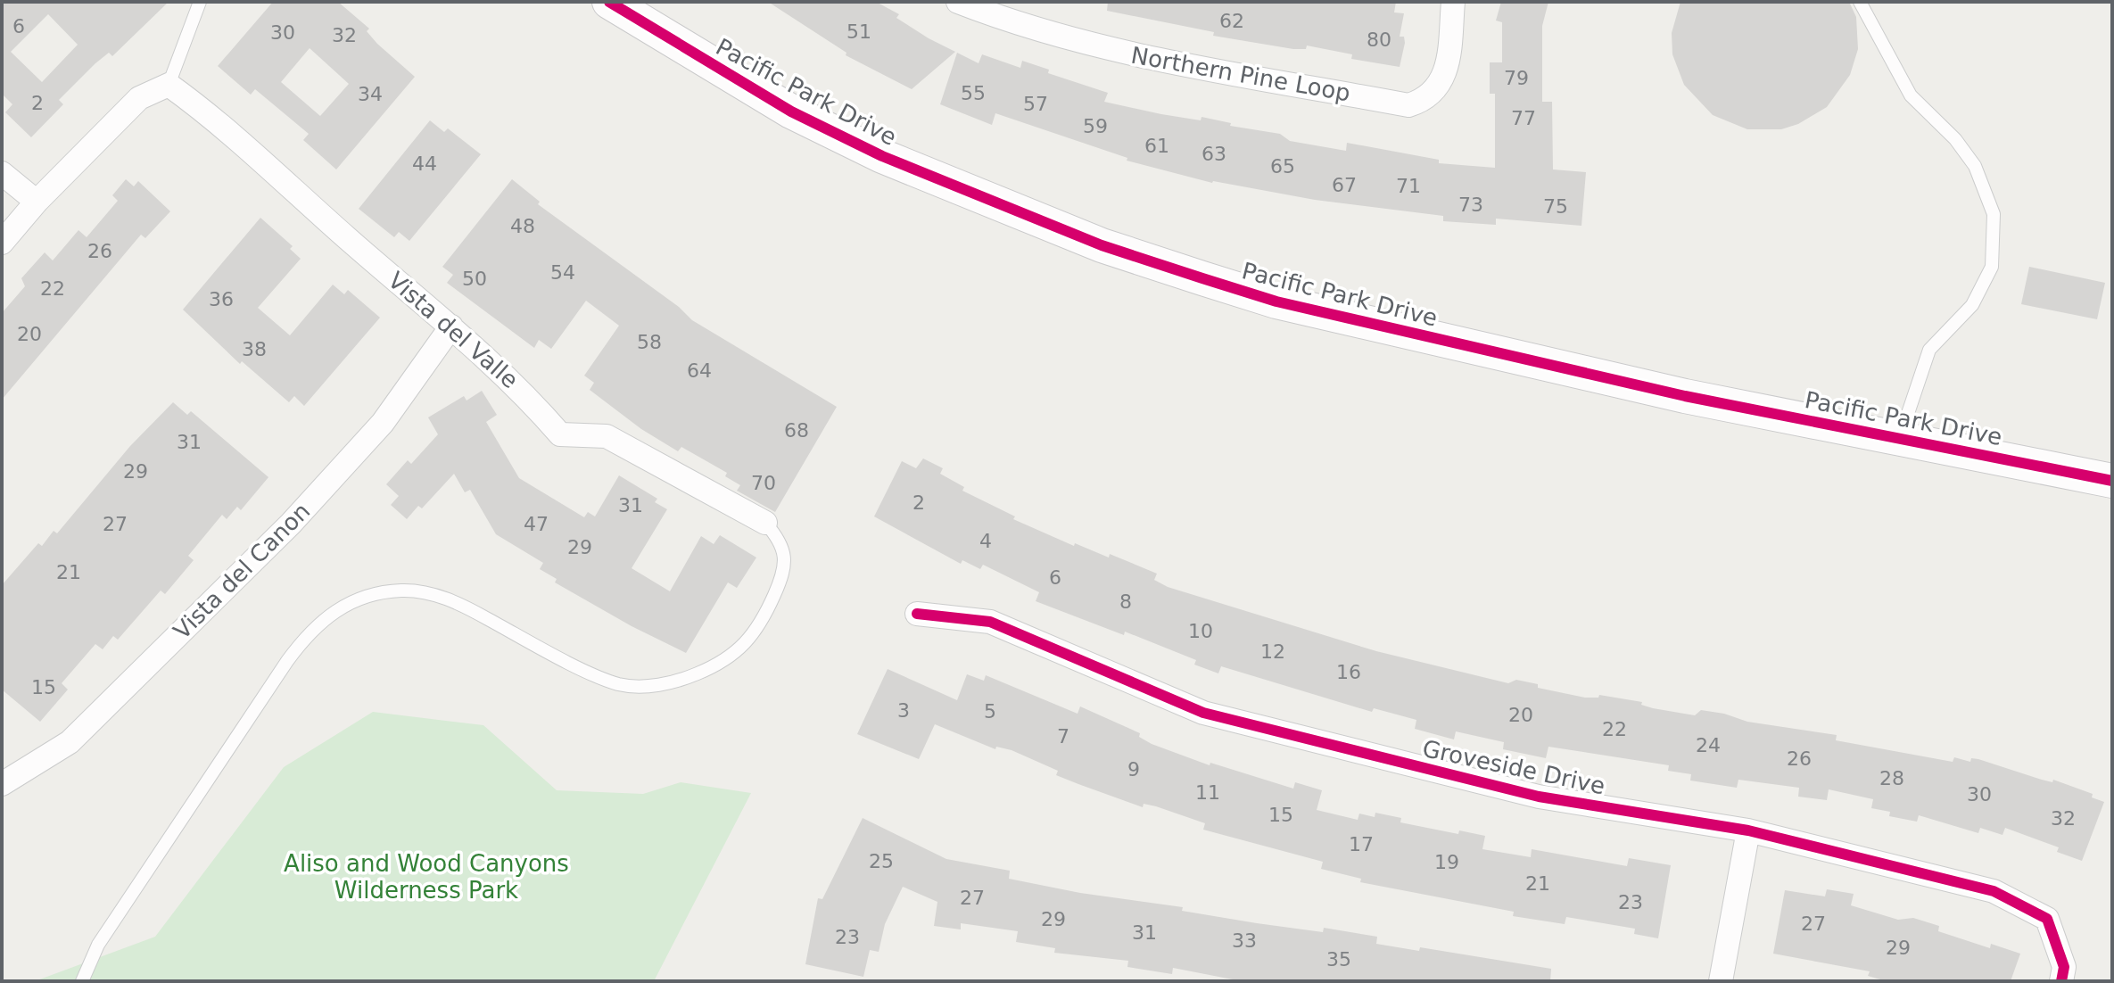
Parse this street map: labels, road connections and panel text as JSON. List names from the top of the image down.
{
  "streets": {
    "main road": ["Pacific Park Drive"],
    "street": [
      "Northern Pine Loop",
      "Vista del Valle",
      "Vista del Canon",
      "Groveside Drive"
    ]
  },
  "crossings": [
    ["Vista del Valle", "Vista del Canon"]
  ],
  "parks": ["Aliso and Wood Canyons Wilderness Park"],
  "house_numbers": [
    "62",
    "6",
    "51",
    "30",
    "32",
    "80",
    "79",
    "55",
    "34",
    "2",
    "57",
    "77",
    "59",
    "61",
    "63",
    "44",
    "65",
    "67",
    "71",
    "73",
    "75",
    "48",
    "26",
    "54",
    "50",
    "22",
    "36",
    "20",
    "58",
    "38",
    "64",
    "68",
    "31",
    "29",
    "70",
    "2",
    "31",
    "27",
    "47",
    "4",
    "29",
    "21",
    "6",
    "8",
    "10",
    "12",
    "16",
    "15",
    "3",
    "5",
    "20",
    "22",
    "7",
    "24",
    "26",
    "9",
    "28",
    "11",
    "30",
    "15",
    "32",
    "17",
    "25",
    "19",
    "21",
    "27",
    "23",
    "29",
    "27",
    "31",
    "23",
    "33",
    "29",
    "35"
  ]
}
